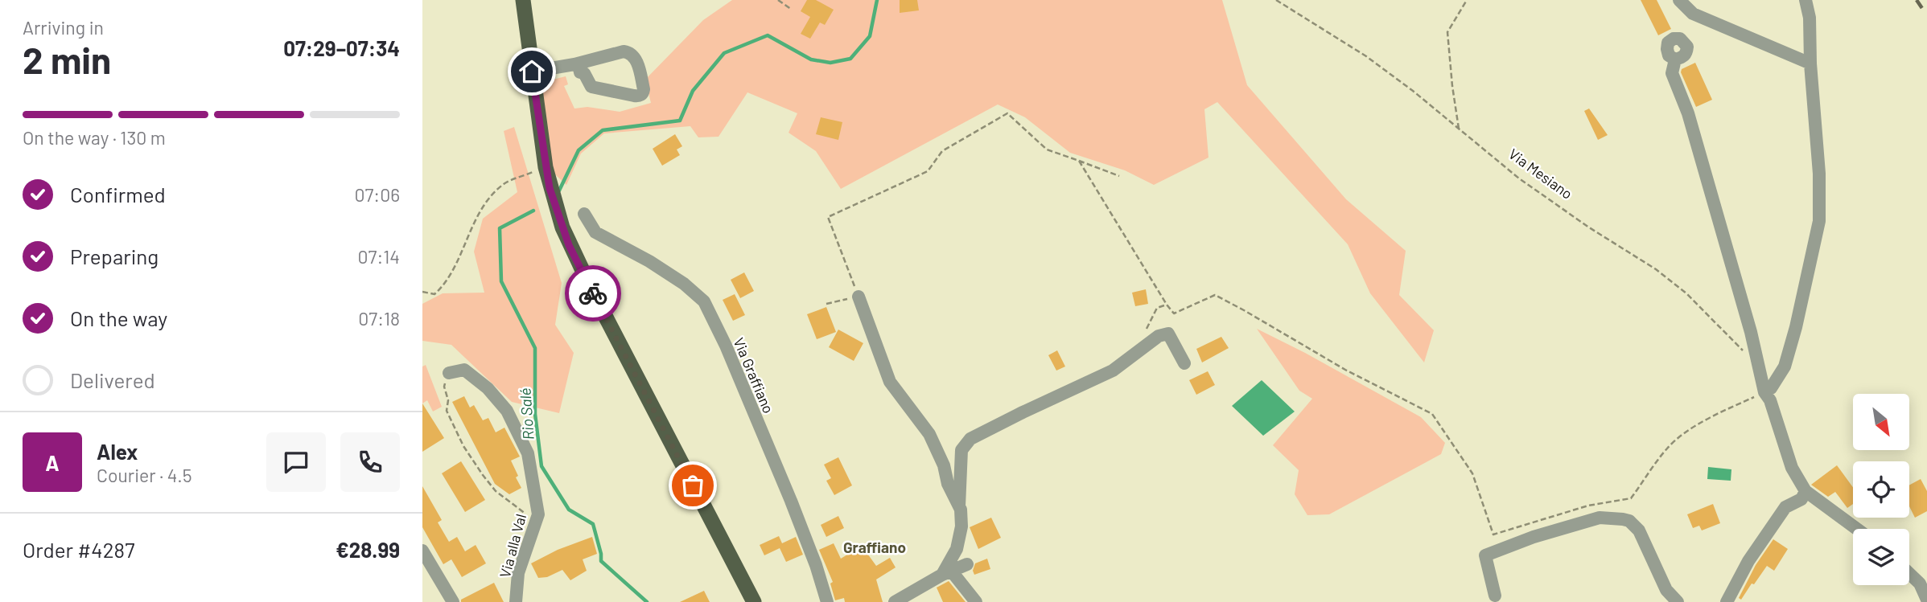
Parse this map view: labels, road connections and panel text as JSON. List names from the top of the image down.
{
  "streets": {
    "street": ["Via Graffiano", "Via alla Val"],
    "path": ["Via Mesiano"]
  },
  "districts": ["Graffiano"],
  "water": ["Rio Salé"],
  "north": "bottom right",
  "page": {
    "heading": ["2 min", "Arriving in", "07:29–07:34"],
    "panel": [
      "Alex",
      "Courier · 4.5",
      "Order #4287",
      "€28.99"
    ],
    "bar": "On the way · 130 m",
    "list": [
      ["Confirmed", "07:06"],
      ["Preparing", "07:14"],
      ["On the way", "07:18"],
      "Delivered"
    ],
    "round": "A"
  }
}
